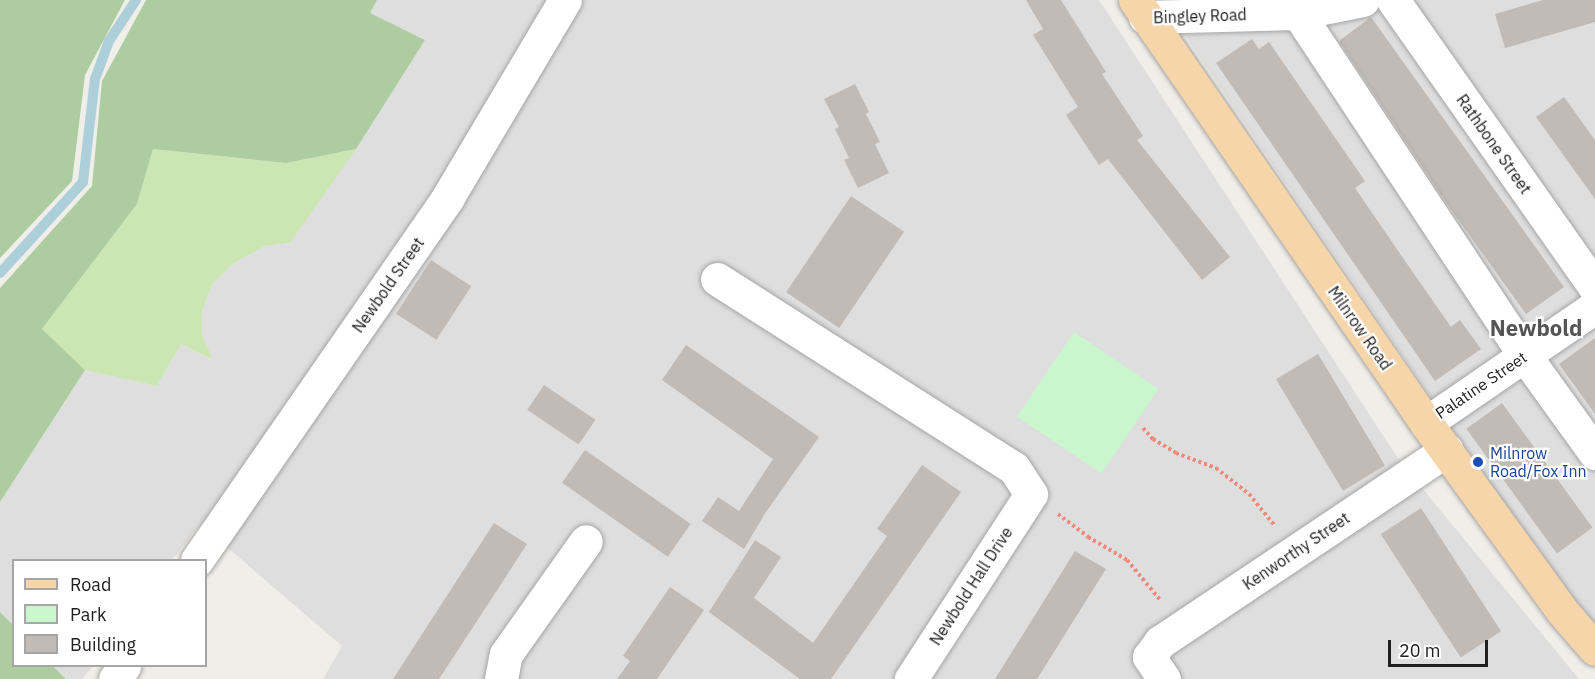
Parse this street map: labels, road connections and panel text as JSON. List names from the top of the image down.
{
  "streets": {
    "main road": ["Milnrow Road"],
    "street": [
      "Bingley Road",
      "Rathbone Street",
      "Newbold Street",
      "Palatine Street",
      "Kenworthy Street",
      "Newbold Hall Drive"
    ]
  },
  "crossings": [
    ["Bingley Road", "Milnrow Road"],
    ["Milnrow Road", "Palatine Street"],
    ["Milnrow Road", "Kenworthy Street"]
  ],
  "districts": ["Newbold"],
  "places": ["Milnrow Road/Fox Inn"],
  "legend": ["Road", "Park", "Building"],
  "scale_bar": "20 m"
}
